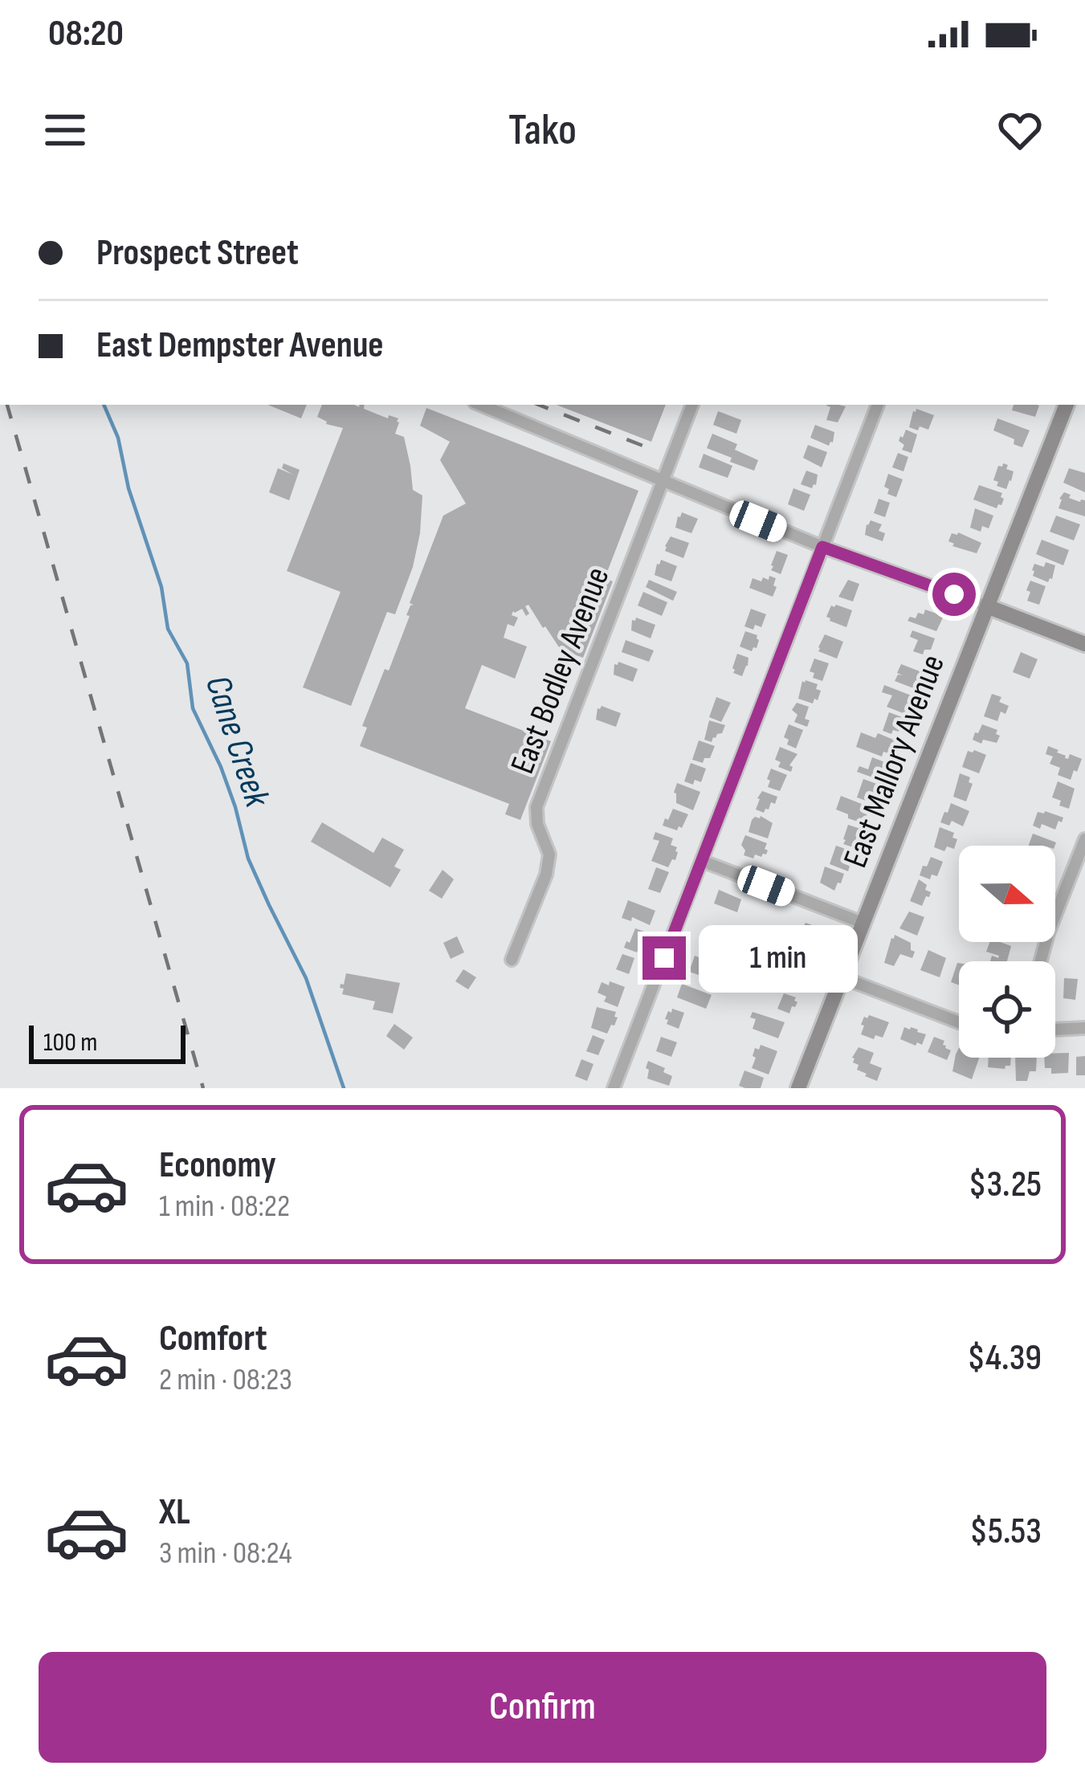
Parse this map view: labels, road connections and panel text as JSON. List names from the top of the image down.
{
  "streets": {
    "main road": ["East Mallory Avenue"],
    "street": ["East Bodley Avenue"]
  },
  "water": ["Cane Creek"],
  "scale_bar": "100 m",
  "north": "right",
  "page": {
    "status": "08:20",
    "header": "Tako",
    "banner": ["Prospect Street", "East Dempster Avenue"],
    "bubble": "1 min",
    "scale": "100 m",
    "list": [
      {
        "name": "Economy",
        "note": "1 min · 08:22",
        "value": "$3.25"
      },
      {
        "name": "Comfort",
        "note": "2 min · 08:23",
        "value": "$4.39"
      },
      {
        "name": "XL",
        "note": "3 min · 08:24",
        "value": "$5.53"
      }
    ],
    "buttons": "Confirm"
  }
}
